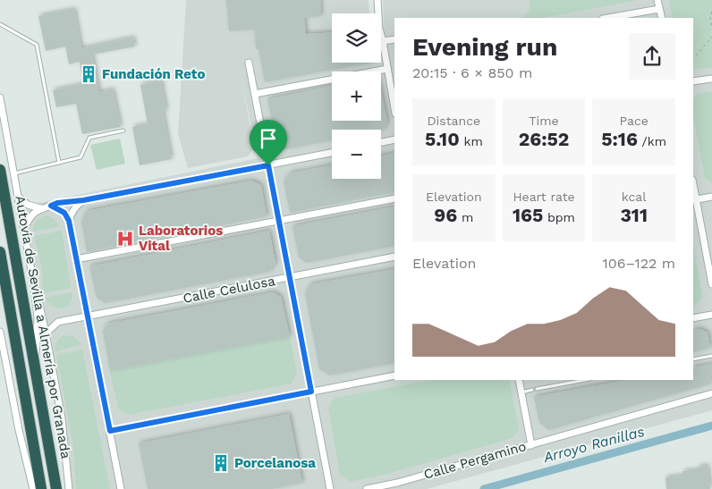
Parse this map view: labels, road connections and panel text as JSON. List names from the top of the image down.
{
  "streets": {
    "highway": ["Autovía de Sevilla a Almería por Granada"],
    "street": ["Calle Celulosa", "Calle Pergamino"]
  },
  "water": ["Arroyo Ranillas"],
  "places": {
    "building": ["Fundación Reto", "Porcelanosa"],
    "hospital": ["Laboratorios Vital"]
  },
  "page": {
    "map_buttons": ["+", "−"],
    "heading": ["Evening run", "20:15 · 6 × 850 m"],
    "stats": [
      ["Distance", "5.10 km"],
      ["Time", "26:52"],
      ["Pace", "5:16 /km"],
      ["Elevation", "96 m"],
      ["Heart rate", "165 bpm"],
      ["kcal", "311"]
    ],
    "chart": ["Elevation", "106–122 m"]
  }
}
